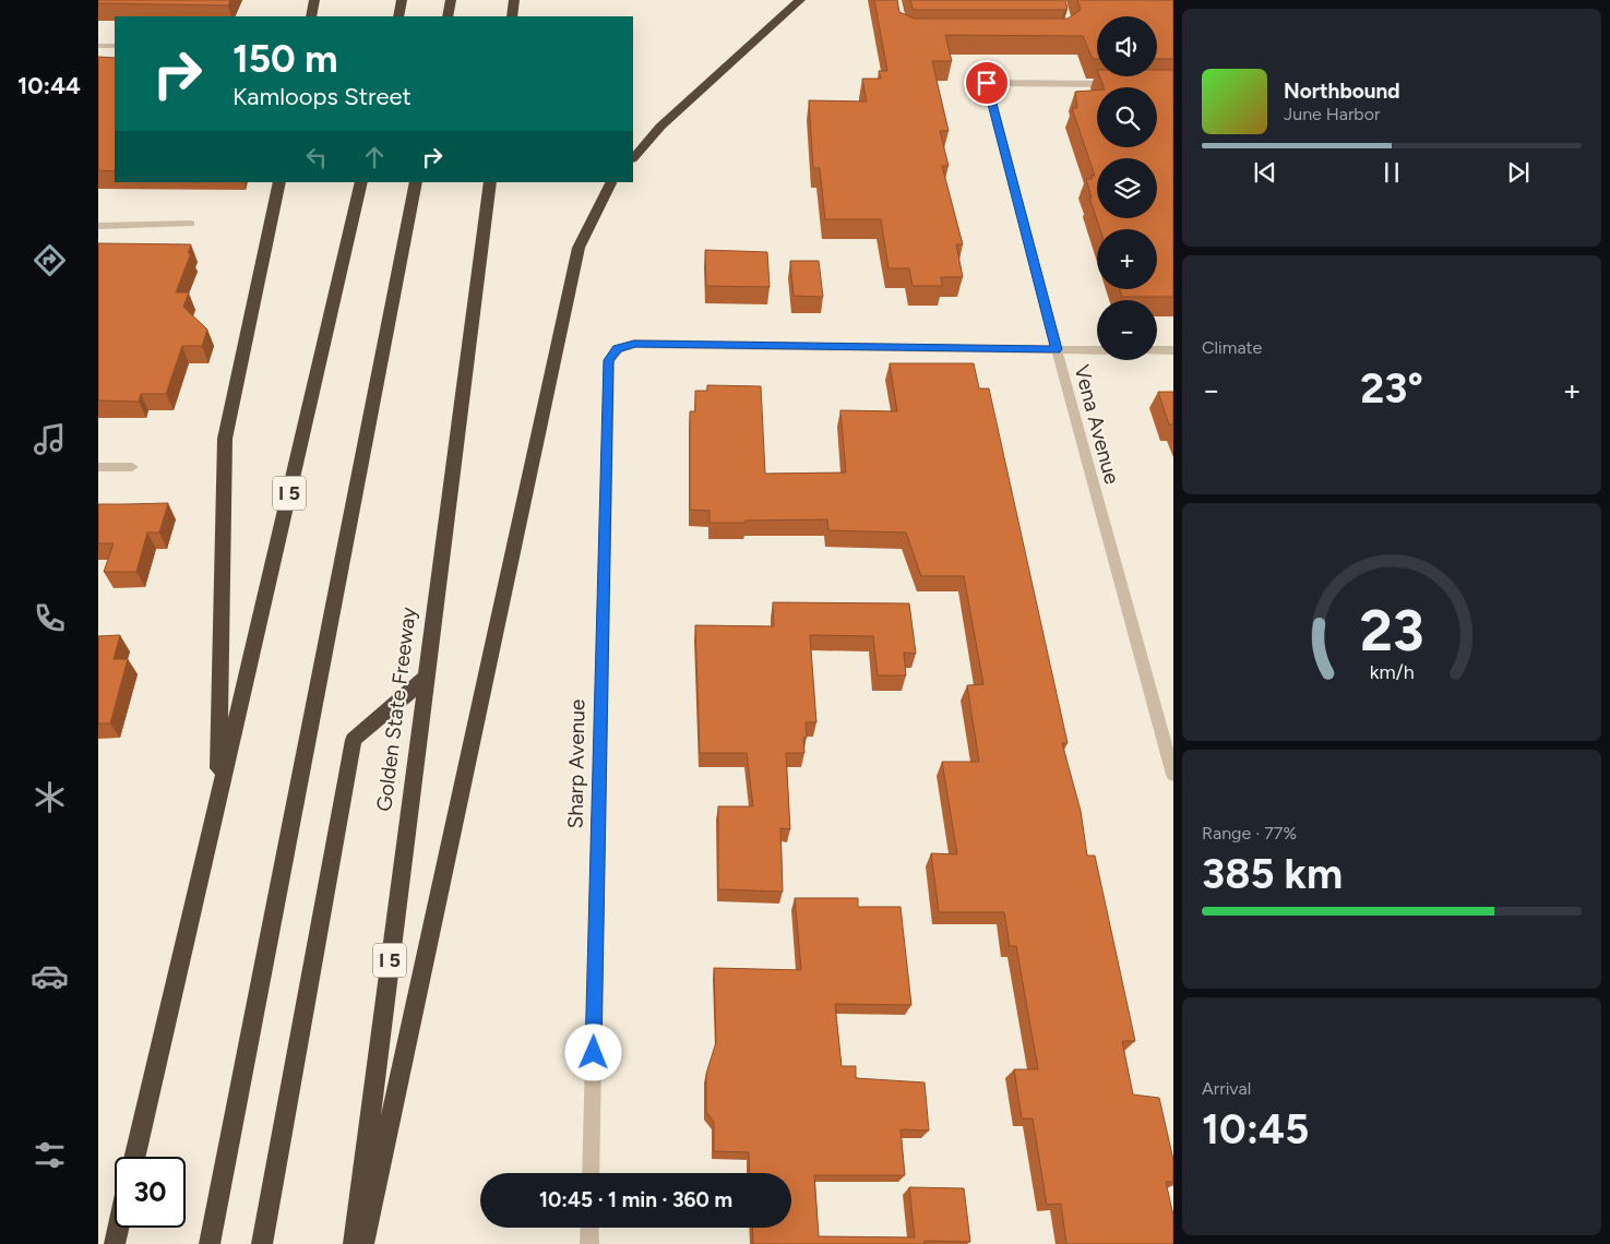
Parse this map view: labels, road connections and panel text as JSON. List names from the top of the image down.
{
  "streets": {
    "highway": ["I 5", "Golden State Freeway"],
    "street": ["Vena Avenue", "Sharp Avenue"]
  },
  "crossings": [
    ["Vena Avenue", "Sharp Avenue"]
  ],
  "page": {
    "tabs": "10:44",
    "map_buttons": ["+", "−"],
    "turn": ["150 m", "Kamloops Street"],
    "song": ["Northbound", "June Harbor"],
    "tile": [
      "Climate",
      ["Range · 77%", "385 km"],
      ["Arrival", "10:45"]
    ],
    "heat": ["−", "23°", "+"],
    "limit": "30",
    "trip": "10:45 · 1 min · 360 m",
    "gauge": ["23", "km/h"]
  }
}
